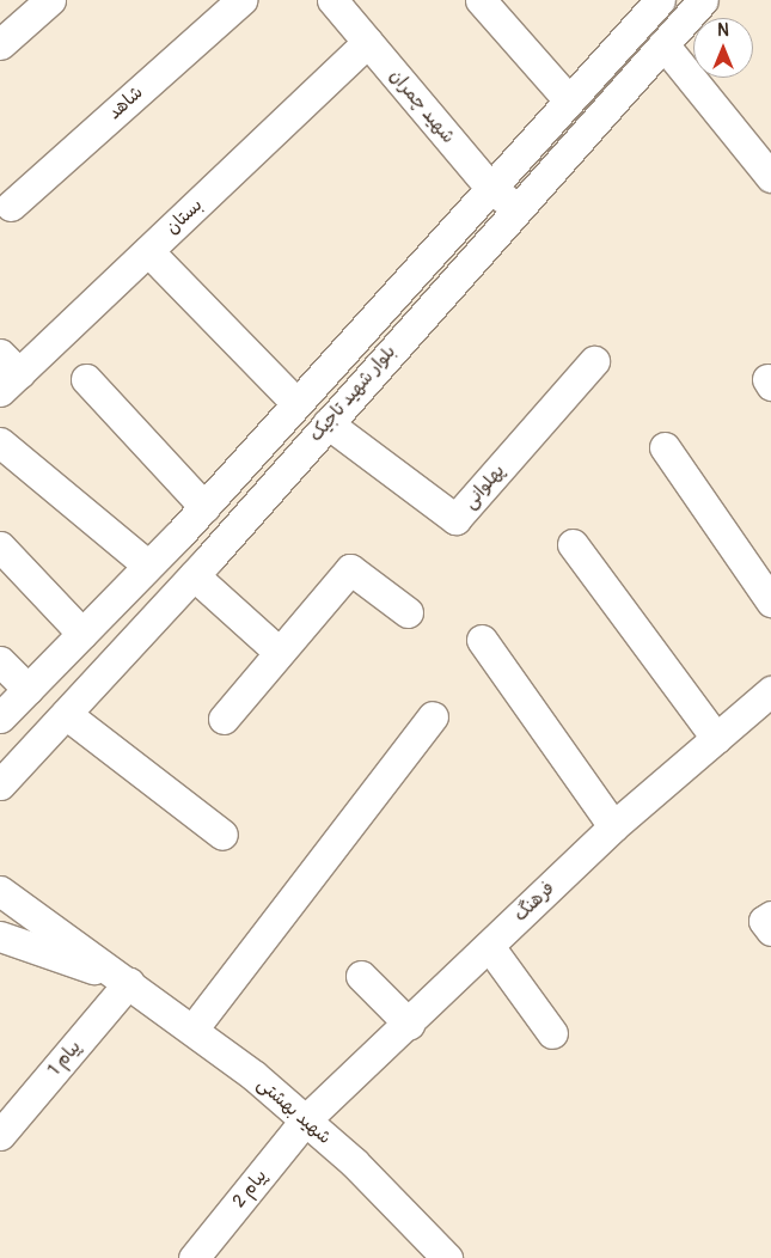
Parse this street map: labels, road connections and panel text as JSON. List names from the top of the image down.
{
  "streets": {
    "street": [
      "شاهد",
      "شهید چمران",
      "بستان",
      "بلوار شهید تاجیک",
      "پهلوانی",
      "فرهنگ",
      "پیام 1",
      "شهید بهشتی",
      "پیام 2"
    ]
  },
  "crossings": [
    ["شهید چمران", "بستان"],
    ["شهید چمران", "بلوار شهید تاجیک"],
    ["بلوار شهید تاجیک", "پهلوانی"],
    ["فرهنگ", "شهید بهشتی"],
    ["فرهنگ", "پیام 2"],
    ["پیام 1", "شهید بهشتی"],
    ["شهید بهشتی", "پیام 2"]
  ],
  "north": "top"
}
